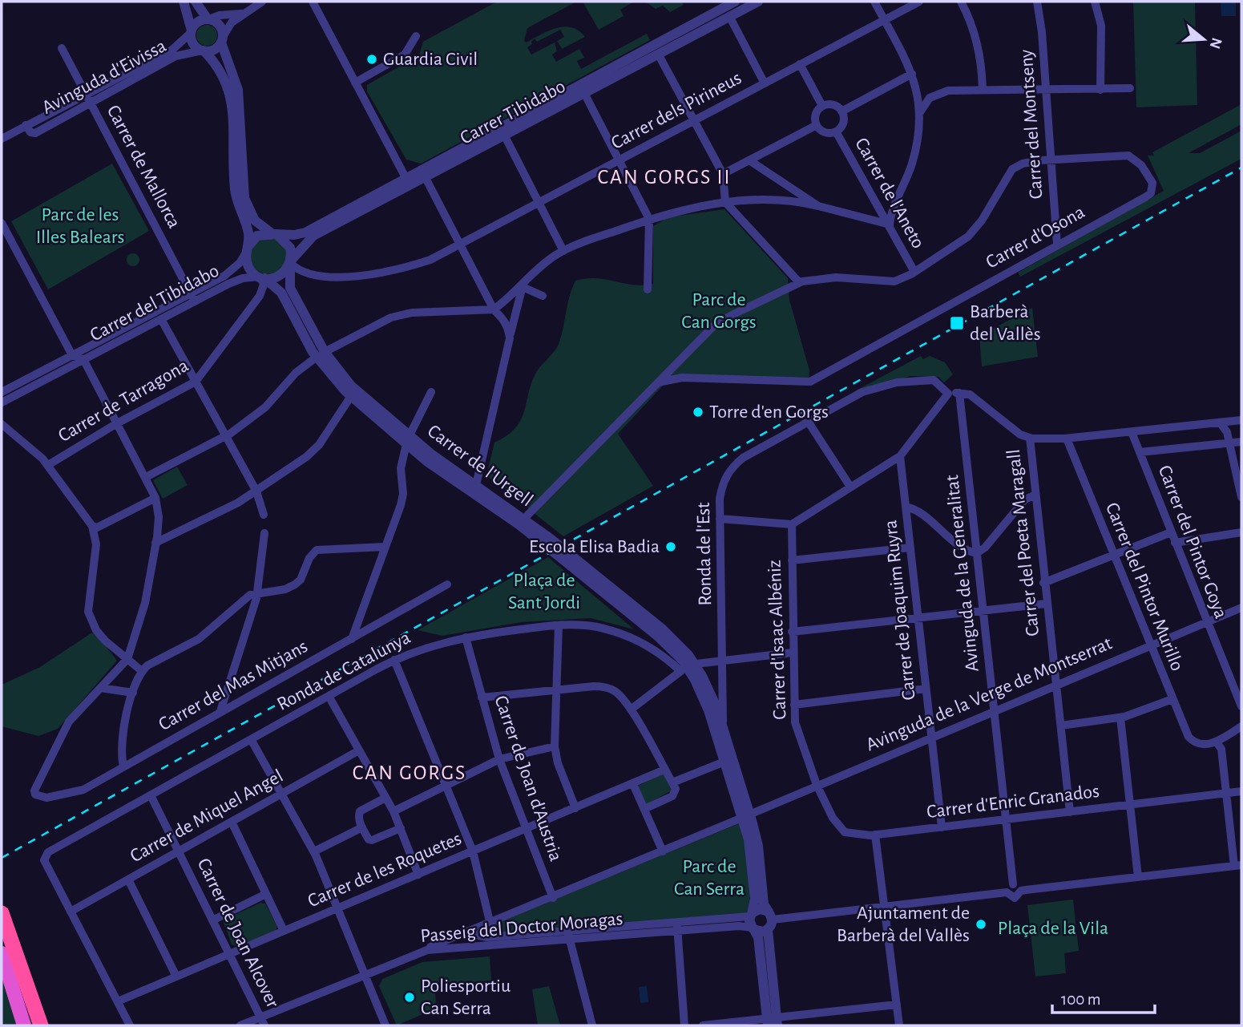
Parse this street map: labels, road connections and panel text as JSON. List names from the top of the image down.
{
  "streets": {
    "street": [
      "Avinguda d'Eivissa",
      "Carrer dels Pirineus",
      "Carrer Tibidabo",
      "Carrer del Montseny",
      "Carrer de Mallorca",
      "Carrer de l'Aneto",
      "Carrer d'Osona",
      "Carrer del Tibidabo",
      "Carrer de Tarragona",
      "Carrer de l'Urgell",
      "Carrer del Pintor Goya",
      "Carrer del Poeta Maragall",
      "Ronda de l'Est",
      "Avinguda de la Generalitat",
      "Carrer del Pintor Murillo",
      "Carrer de Joaquim Ruyra",
      "Carrer d'Isaac Albéniz",
      "Ronda de Catalunya",
      "Carrer del Mas Mitjans",
      "Avinguda de la Verge de Montserrat",
      "Carrer de Joan d'Austria",
      "Carrer d'Enric Granados",
      "Carrer de Miquel Angel",
      "Carrer de les Roquetes",
      "Passeig del Doctor Moragas",
      "Carrer de Joan Alcover"
    ]
  },
  "crossings": [
    ["Avinguda d'Eivissa", "Carrer de Mallorca"],
    ["Carrer dels Pirineus", "Carrer Tibidabo"],
    ["Carrer dels Pirineus", "Carrer del Tibidabo"],
    ["Carrer dels Pirineus", "Carrer de Tarragona"],
    ["Carrer dels Pirineus", "Carrer de l'Urgell"],
    ["Carrer Tibidabo", "Carrer del Tibidabo"],
    ["Carrer Tibidabo", "Carrer de Tarragona"],
    ["Carrer Tibidabo", "Carrer de l'Urgell"],
    ["Carrer del Montseny", "Carrer d'Osona"],
    ["Carrer de Mallorca", "Carrer del Tibidabo"],
    ["Carrer del Tibidabo", "Carrer de Tarragona"],
    ["Carrer del Tibidabo", "Carrer de l'Urgell"],
    ["Carrer de Tarragona", "Carrer de l'Urgell"],
    ["Carrer de l'Urgell", "Ronda de l'Est"],
    ["Carrer de l'Urgell", "Ronda de Catalunya"],
    ["Carrer del Pintor Goya", "Avinguda de la Verge de Montserrat"],
    ["Carrer del Poeta Maragall", "Avinguda de la Verge de Montserrat"],
    ["Carrer del Poeta Maragall", "Carrer d'Enric Granados"],
    ["Ronda de l'Est", "Ronda de Catalunya"],
    ["Ronda de l'Est", "Avinguda de la Verge de Montserrat"],
    ["Ronda de l'Est", "Passeig del Doctor Moragas"],
    ["Avinguda de la Generalitat", "Avinguda de la Verge de Montserrat"],
    ["Avinguda de la Generalitat", "Carrer d'Enric Granados"],
    ["Carrer del Pintor Murillo", "Avinguda de la Verge de Montserrat"],
    ["Carrer de Joaquim Ruyra", "Avinguda de la Verge de Montserrat"],
    ["Carrer de Joaquim Ruyra", "Carrer d'Enric Granados"],
    ["Carrer d'Isaac Albéniz", "Avinguda de la Verge de Montserrat"],
    ["Carrer d'Isaac Albéniz", "Carrer d'Enric Granados"],
    ["Ronda de Catalunya", "Carrer de Joan d'Austria"],
    ["Ronda de Catalunya", "Carrer de Miquel Angel"],
    ["Ronda de Catalunya", "Carrer de Joan Alcover"],
    ["Avinguda de la Verge de Montserrat", "Carrer de Joan d'Austria"],
    ["Avinguda de la Verge de Montserrat", "Carrer d'Enric Granados"],
    ["Avinguda de la Verge de Montserrat", "Passeig del Doctor Moragas"],
    ["Carrer de Joan d'Austria", "Carrer de les Roquetes"],
    ["Carrer de Miquel Angel", "Carrer de Joan Alcover"],
    ["Carrer de les Roquetes", "Carrer de Joan Alcover"],
    ["Passeig del Doctor Moragas", "Carrer de Joan Alcover"]
  ],
  "districts": ["CAN GORGS II", "CAN GORGS"],
  "parks": [
    "Parc de les Illes Balears",
    "Parc de Can Gorgs",
    "Plaça de Sant Jordi",
    "Parc de Can Serra",
    "Plaça de la Vila"
  ],
  "places": {
    "other": [
      "Guardia Civil",
      "Torre d'en Gorgs",
      "Escola Elisa Badia",
      "Ajuntament de Barberà del Vallès",
      "Poliesportiu Can Serra"
    ],
    "transit": ["Barberà del Vallès"]
  },
  "scale_bar": "100 m",
  "north": "right"
}
